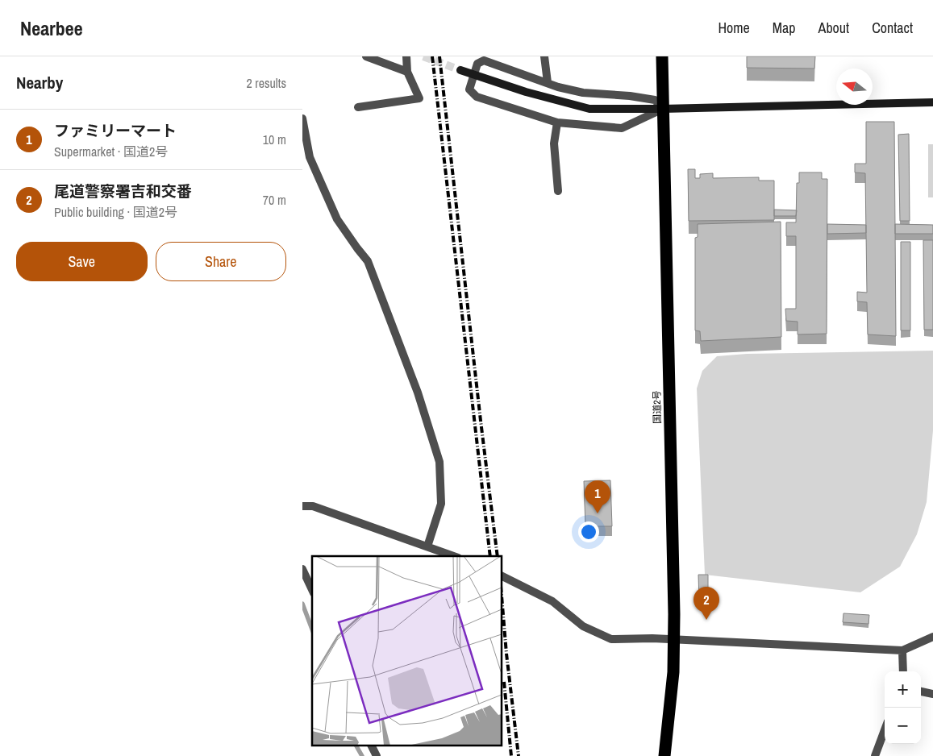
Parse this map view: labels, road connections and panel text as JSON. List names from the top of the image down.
{
  "streets": {
    "highway": ["国道2号"]
  },
  "north": "left",
  "page": {
    "header": "Nearbee",
    "nav": [
      "Home",
      "Map",
      "About",
      "Contact"
    ],
    "heading": ["Nearby", "2 results"],
    "list": [
      {
        "mark": "1",
        "name": "ファミリーマート",
        "note": "Supermarket · 国道2号",
        "value": "10 m"
      },
      {
        "mark": "2",
        "name": "尾道警察署吉和交番",
        "note": "Public building · 国道2号",
        "value": "70 m"
      }
    ],
    "buttons": ["Save", "Share"],
    "pins": ["1", "2"],
    "map_buttons": ["+", "−"]
  }
}
